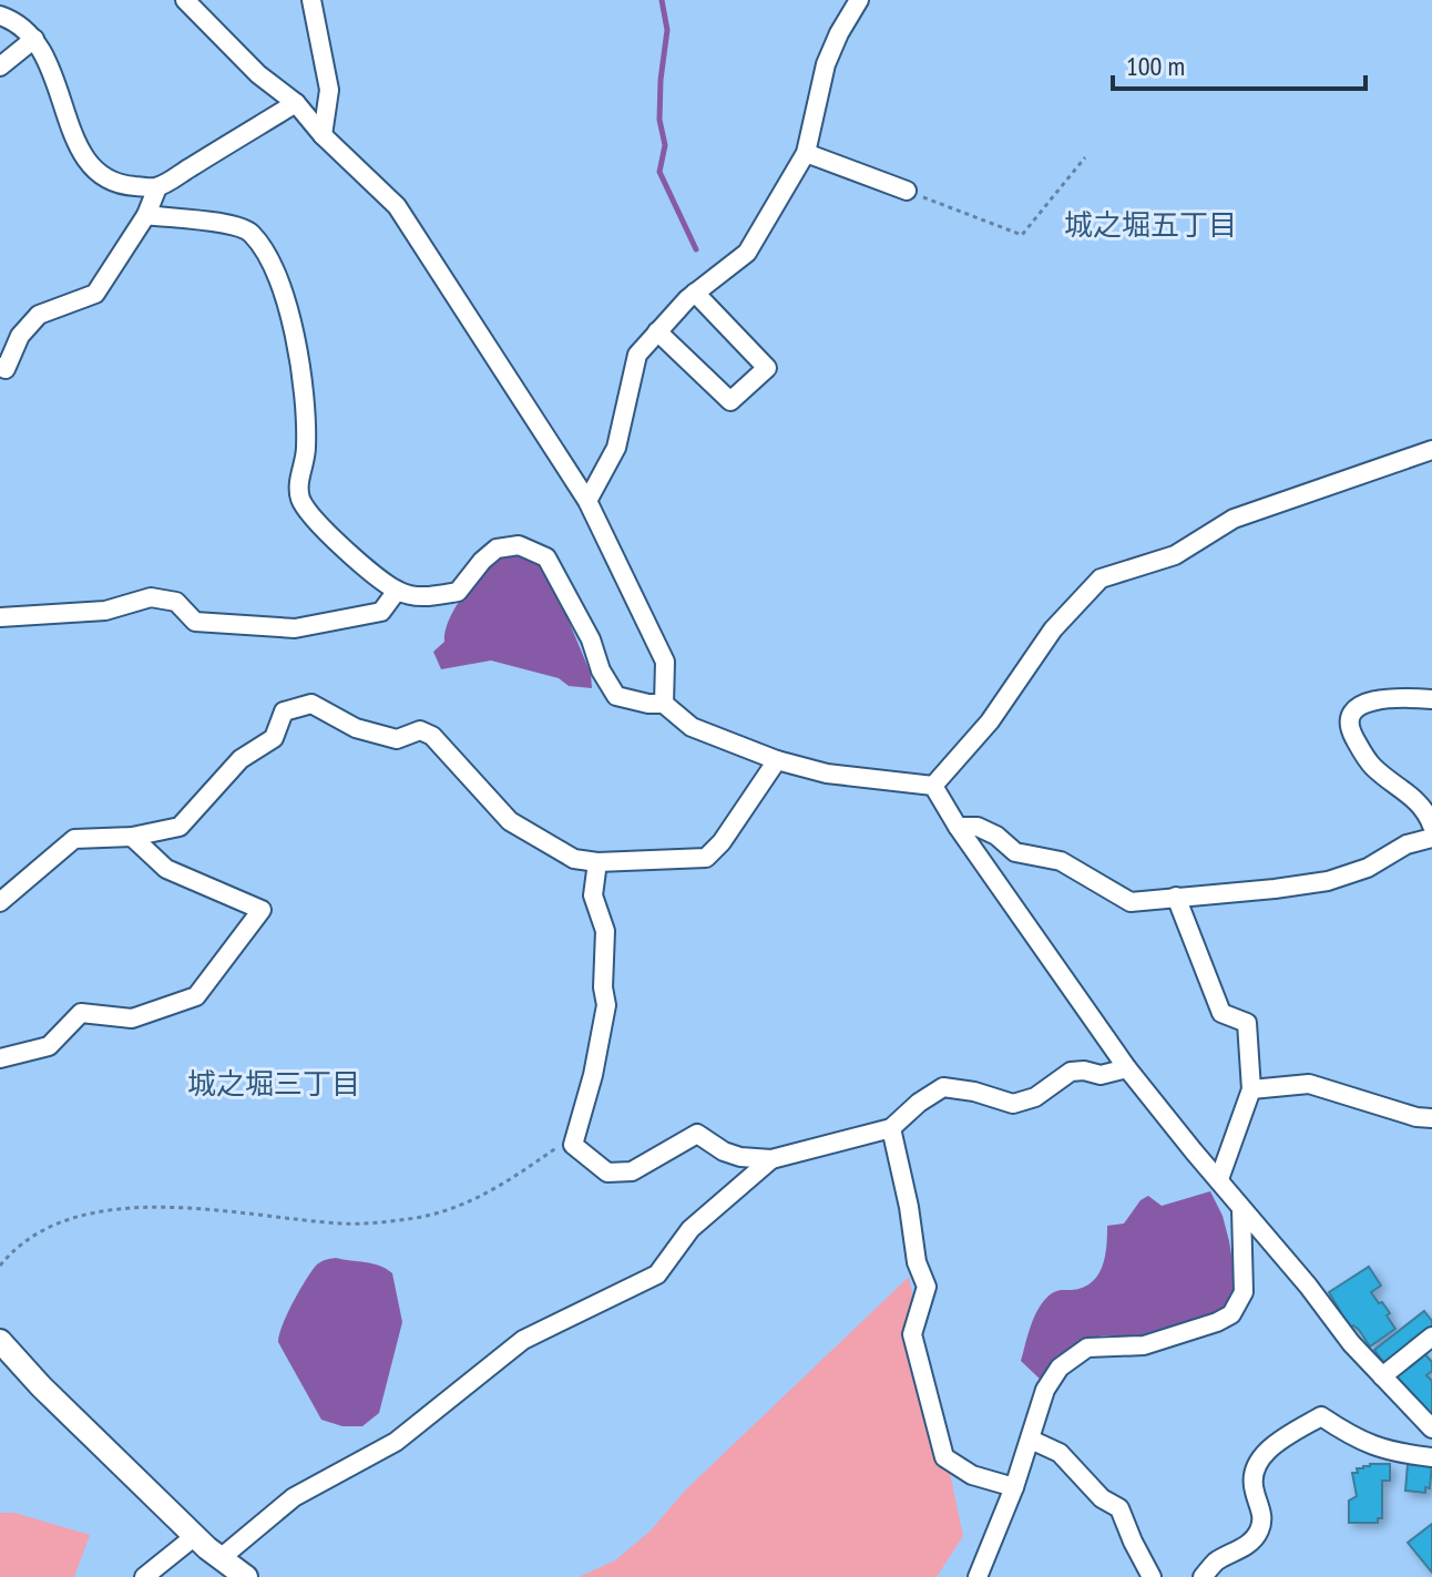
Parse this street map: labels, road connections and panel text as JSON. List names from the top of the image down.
{
  "districts": ["城之堀五丁目", "城之堀三丁目"],
  "scale_bar": "100 m"
}
